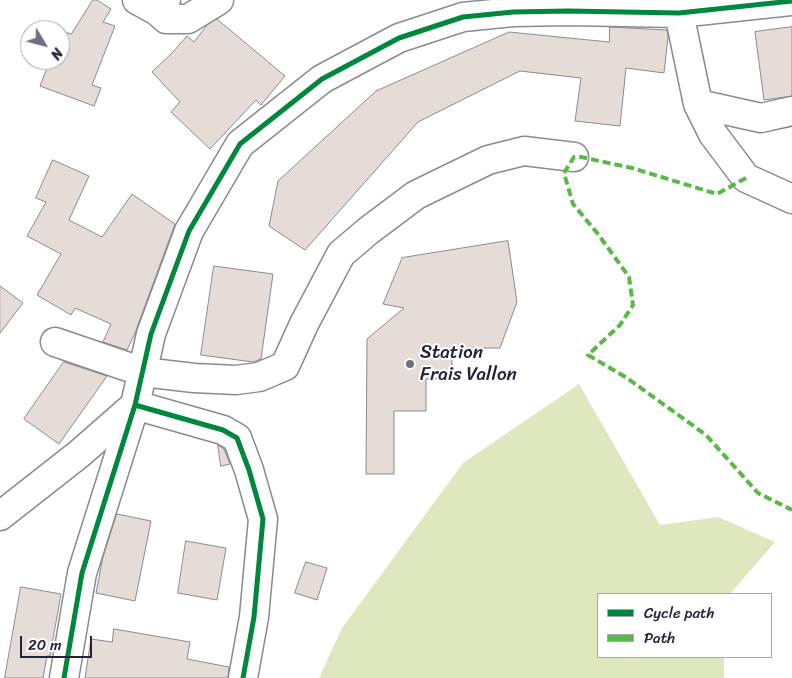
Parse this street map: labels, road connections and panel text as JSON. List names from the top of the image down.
{
  "places": ["Station Frais Vallon"],
  "legend": ["Cycle path", "Path"],
  "scale_bar": "20 m",
  "north": "bottom right"
}
